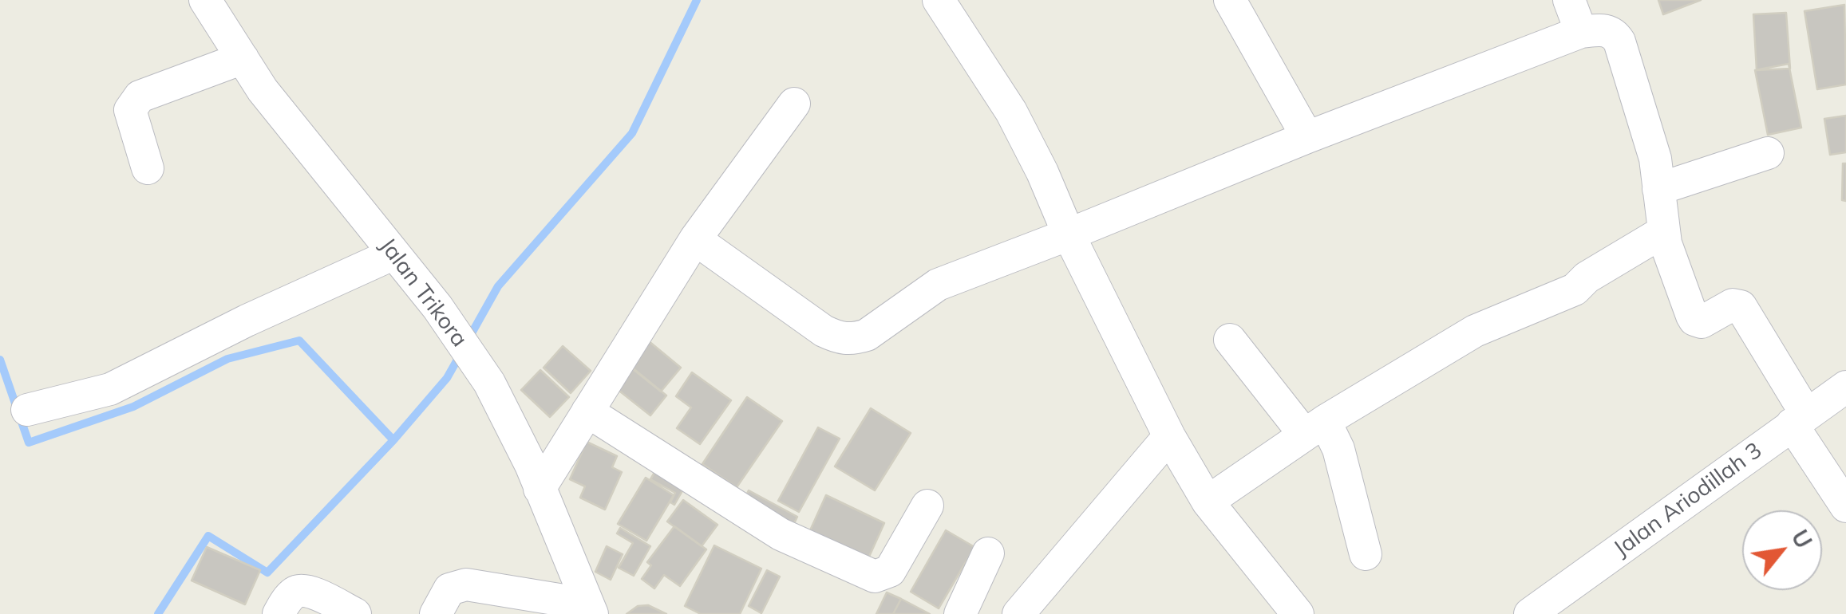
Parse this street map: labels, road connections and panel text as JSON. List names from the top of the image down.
{
  "streets": {
    "street": ["Jalan Trikora", "Jalan Ariodillah 3"]
  },
  "north": "top right"
}
